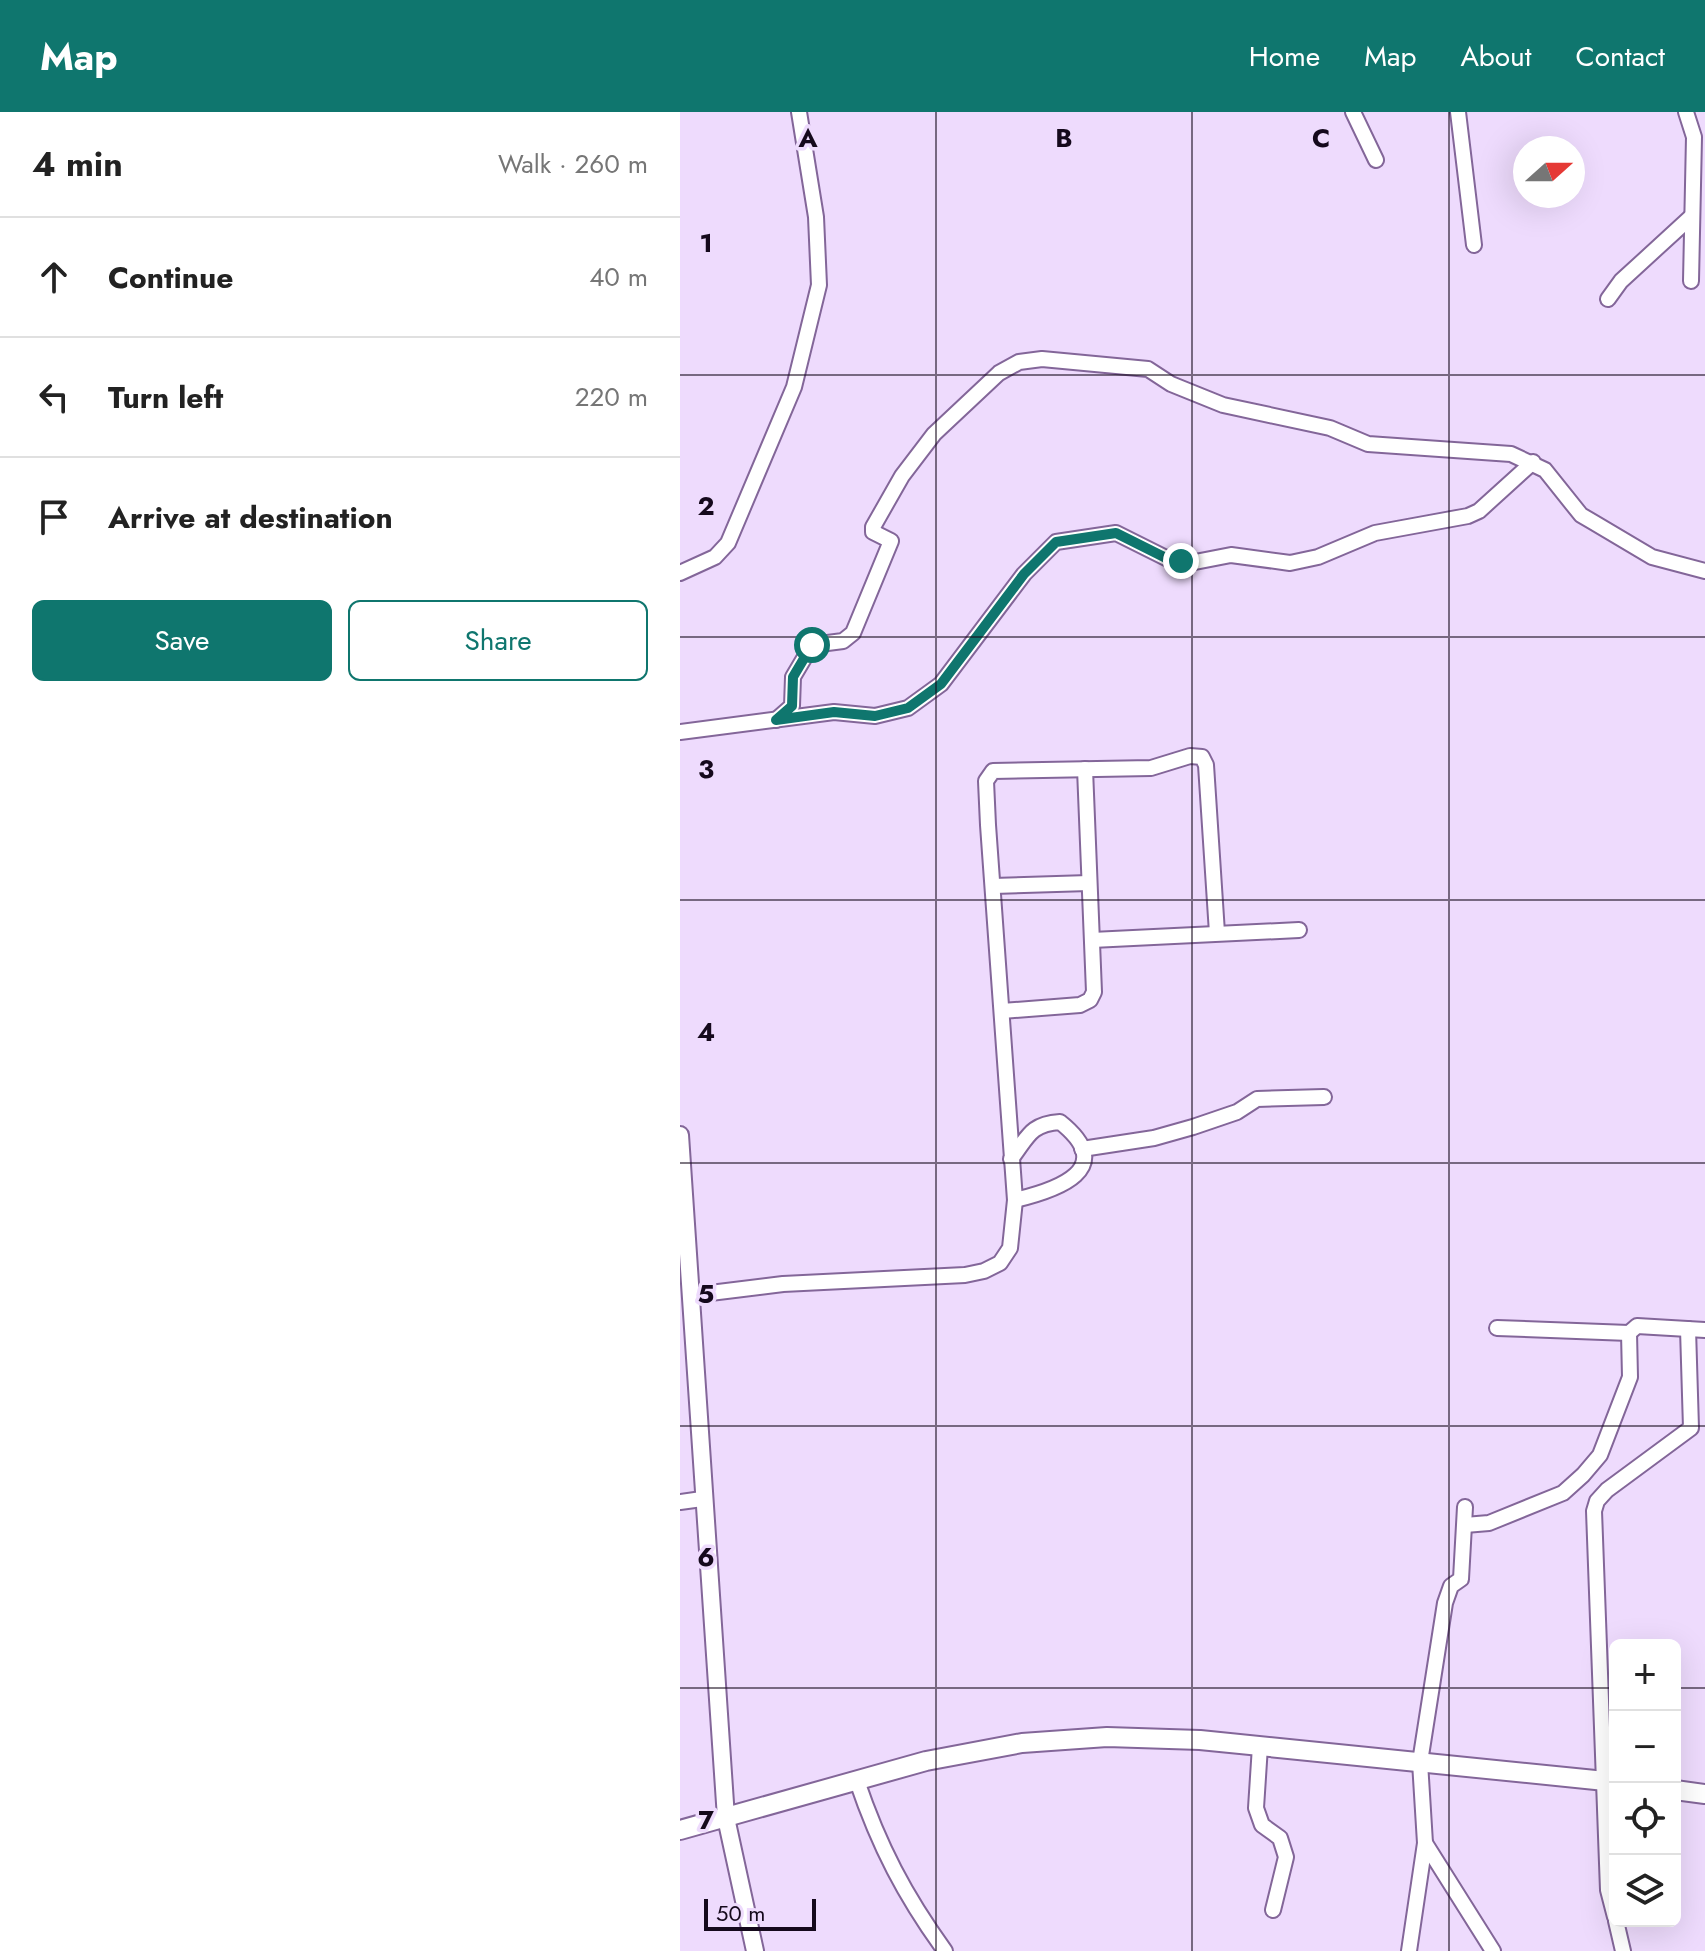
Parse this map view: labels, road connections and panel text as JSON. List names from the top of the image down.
{
  "scale_bar": "50 m",
  "north": "right",
  "page": {
    "header": "Map",
    "nav": [
      "Home",
      "Map",
      "About",
      "Contact"
    ],
    "heading": ["4 min", "Walk · 260 m"],
    "list": [
      ["Continue", "40 m"],
      ["Turn left", "220 m"],
      "Arrive at destination"
    ],
    "buttons": ["Save", "Share"],
    "map_buttons": ["+", "−"],
    "scale": "50 m"
  },
  "grid": {
    "columns": ["A", "B", "C"],
    "rows": [
      "1",
      "2",
      "3",
      "4",
      "5",
      "6",
      "7"
    ]
  }
}
